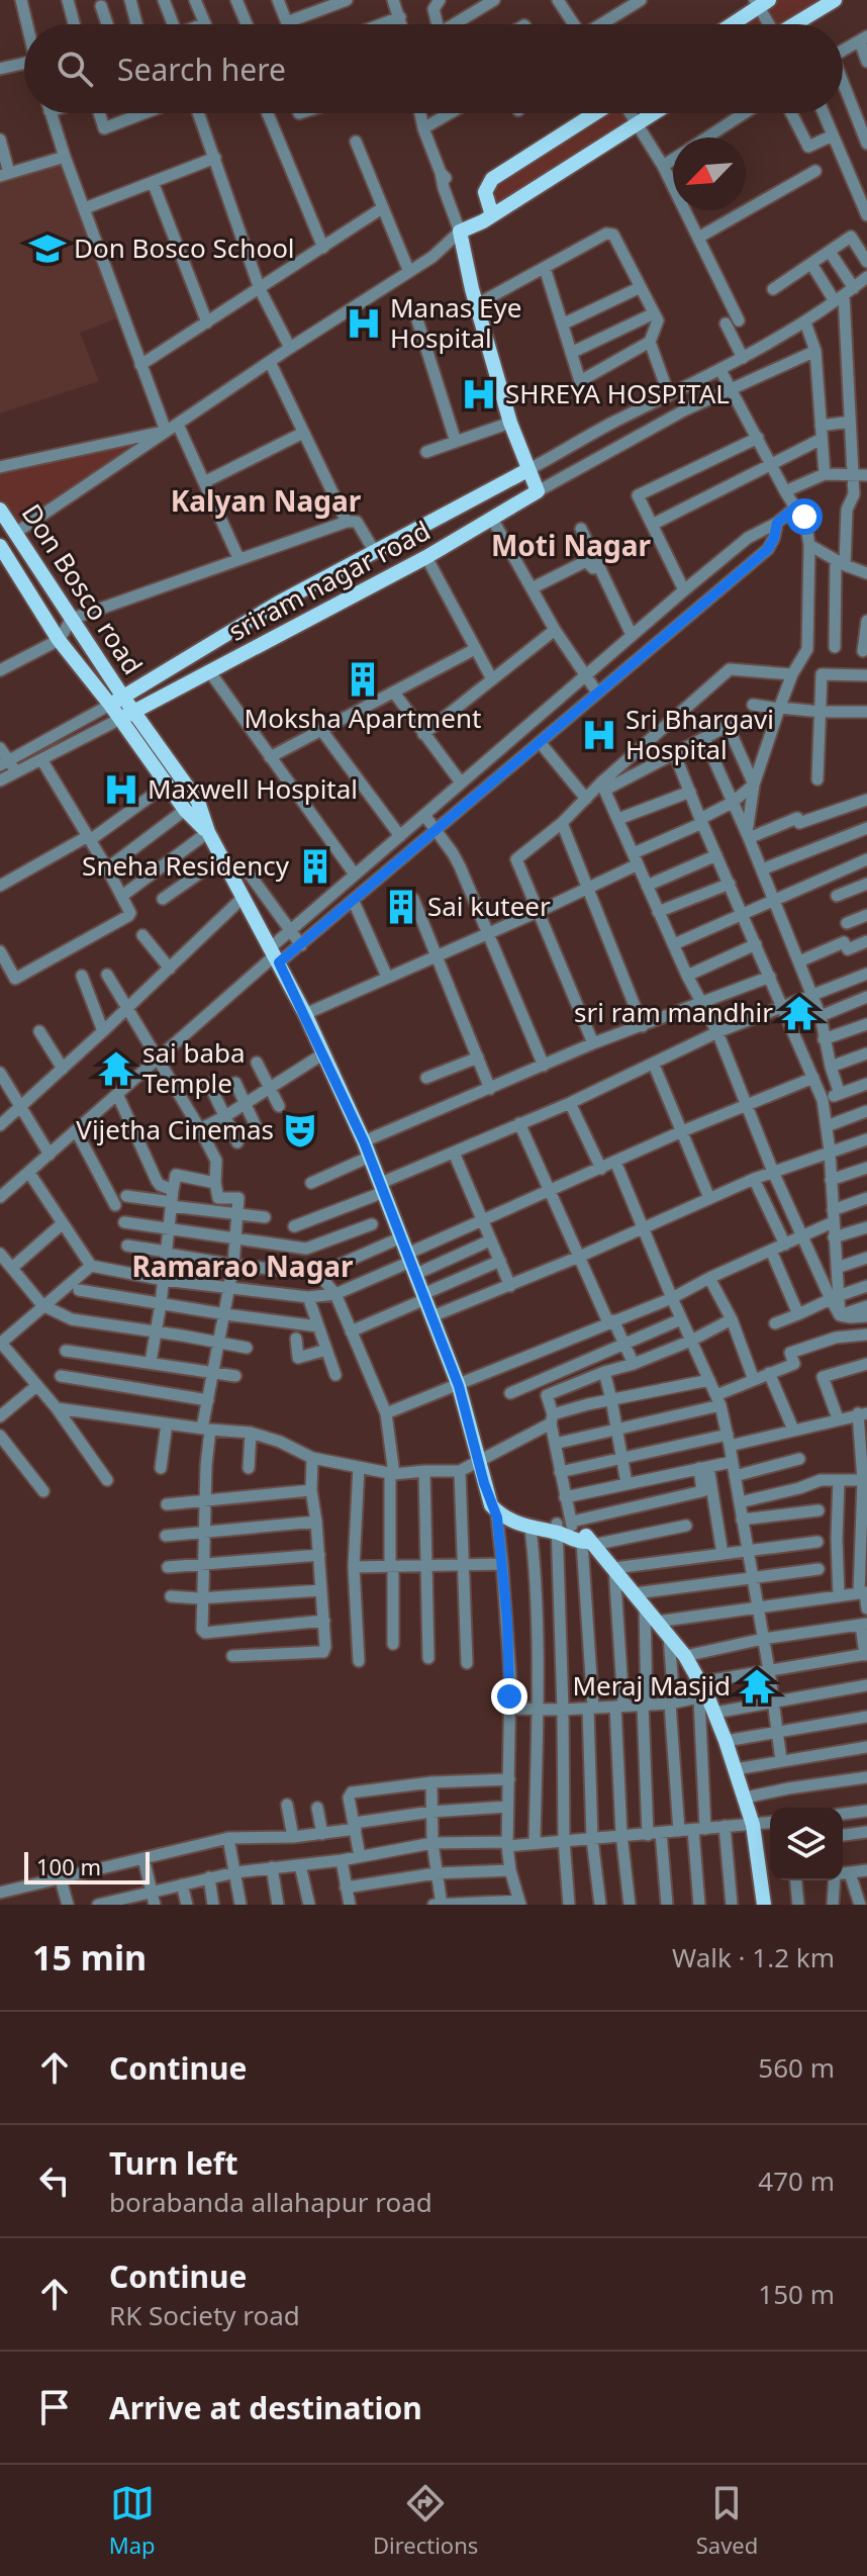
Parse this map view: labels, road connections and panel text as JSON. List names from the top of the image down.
{
  "streets": {
    "main road": ["sriram nagar road", "Don Bosco road"]
  },
  "crossings": [
    ["sriram nagar road", "Don Bosco road"]
  ],
  "districts": ["Kalyan Nagar", "Moti Nagar", "Ramarao Nagar"],
  "places": {
    "school or university": ["Don Bosco School"],
    "hospital": [
      "Manas Eye Hospital",
      "SHREYA HOSPITAL",
      "Sri Bhargavi Hospital",
      "Maxwell Hospital"
    ],
    "building": ["Moksha Apartment", "Sneha Residency", "Sai kuteer"],
    "temple": ["sri ram mandhir", "sai baba Temple", "Meraj Masjid"],
    "theatre": ["Vijetha Cinemas"]
  },
  "scale_bar": "100 m",
  "north": "bottom left",
  "page": {
    "search": "Search here",
    "scale": "100 m",
    "heading": ["15 min", "Walk · 1.2 km"],
    "list": [
      ["Continue", "560 m"],
      ["Turn left", "borabanda allahapur road", "470 m"],
      ["Continue", "RK Society road", "150 m"],
      "Arrive at destination"
    ],
    "nav": ["Map", "Directions", "Saved"]
  }
}
